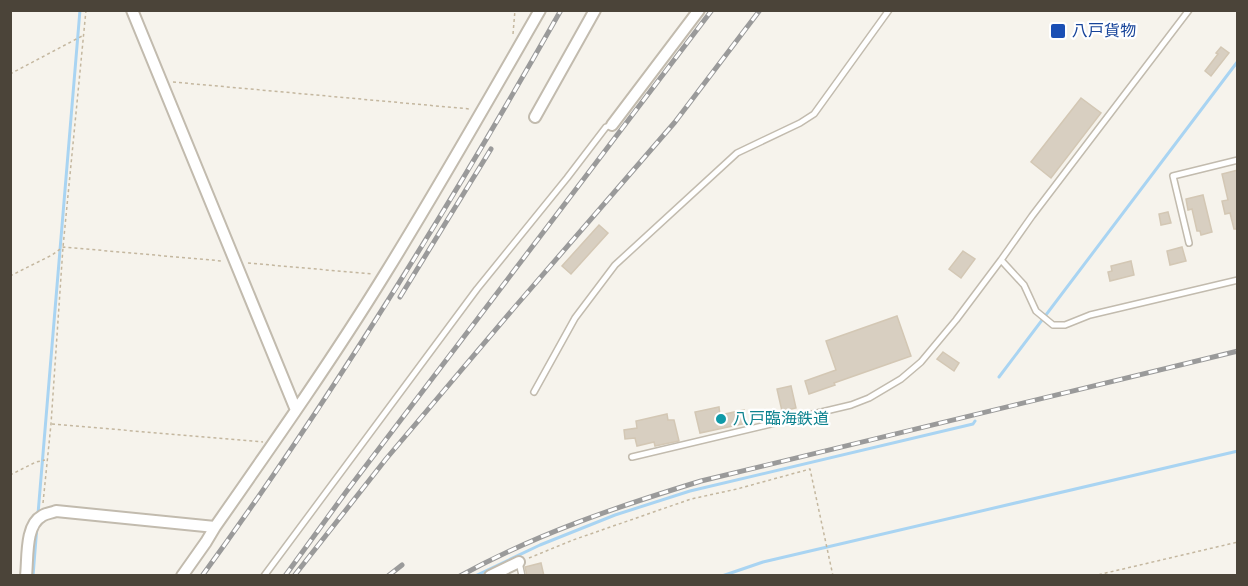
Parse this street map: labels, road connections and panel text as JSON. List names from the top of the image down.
{
  "places": {
    "transit": ["八戸貨物"],
    "other": ["八戸臨海鉄道"]
  }
}
